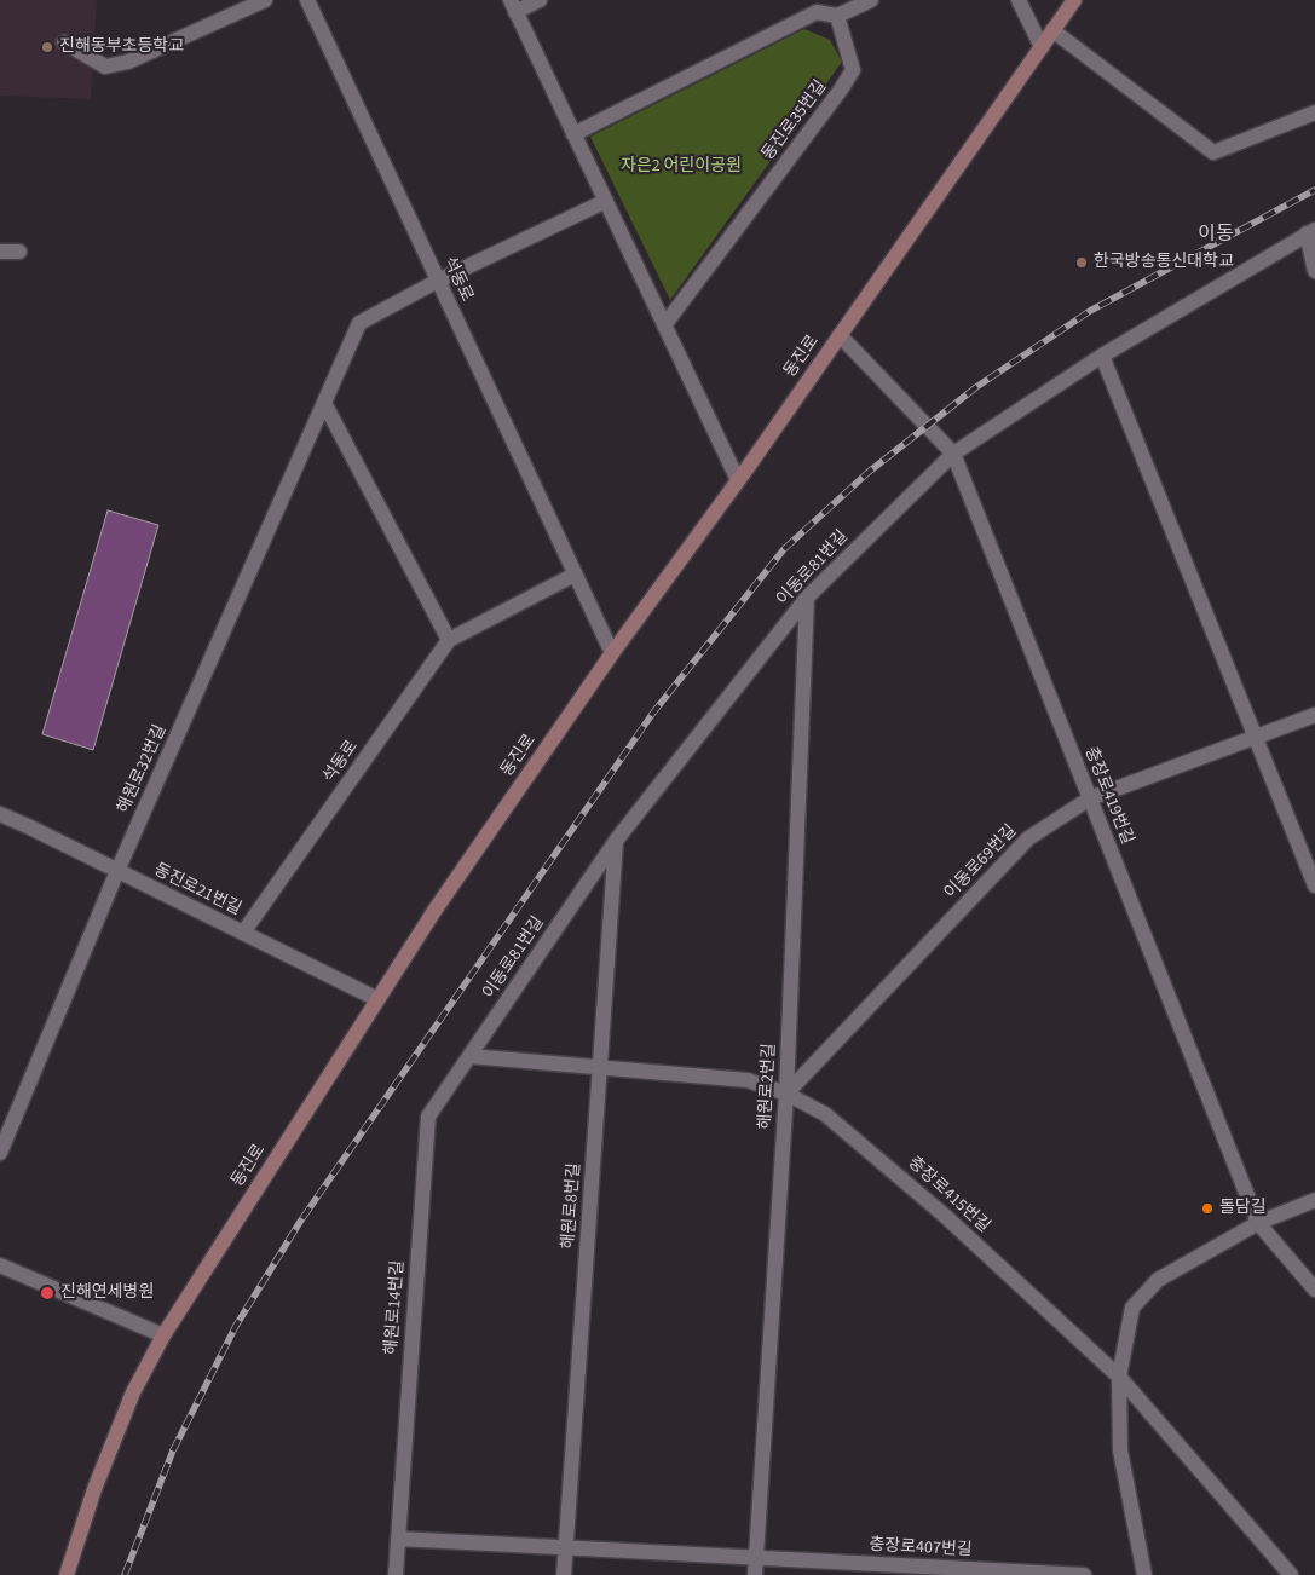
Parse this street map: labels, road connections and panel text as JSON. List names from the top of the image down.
{
  "streets": {
    "main road": ["동진로"],
    "street": [
      "동진로35번길",
      "석동로",
      "이동로81번길",
      "해원로32번길",
      "충장로419번길",
      "이동로69번길",
      "동진로21번길",
      "해원로2번길",
      "충장로415번길",
      "해원로8번길",
      "해원로14번길",
      "충장로407번길"
    ]
  },
  "crossings": [
    ["석동로", "동진로"],
    ["석동로", "해원로32번길"],
    ["석동로", "동진로21번길"],
    ["동진로", "충장로419번길"],
    ["동진로", "동진로21번길"],
    ["이동로81번길", "충장로419번길"],
    ["이동로81번길", "해원로2번길"],
    ["이동로81번길", "충장로415번길"],
    ["이동로81번길", "해원로8번길"],
    ["이동로81번길", "해원로14번길"],
    ["해원로32번길", "동진로21번길"],
    ["충장로419번길", "이동로69번길"],
    ["이동로69번길", "해원로2번길"],
    ["이동로69번길", "충장로415번길"],
    ["해원로2번길", "충장로415번길"],
    ["해원로2번길", "충장로407번길"],
    ["충장로415번길", "해원로8번길"],
    ["충장로415번길", "해원로14번길"],
    ["해원로8번길", "충장로407번길"],
    ["해원로14번길", "충장로407번길"]
  ],
  "districts": ["이동"],
  "parks": ["자은2 어린이공원"],
  "places": [
    "진해동부초등학교",
    "한국방송통신대학교",
    "돌담길",
    "진해연세병원"
  ]
}
